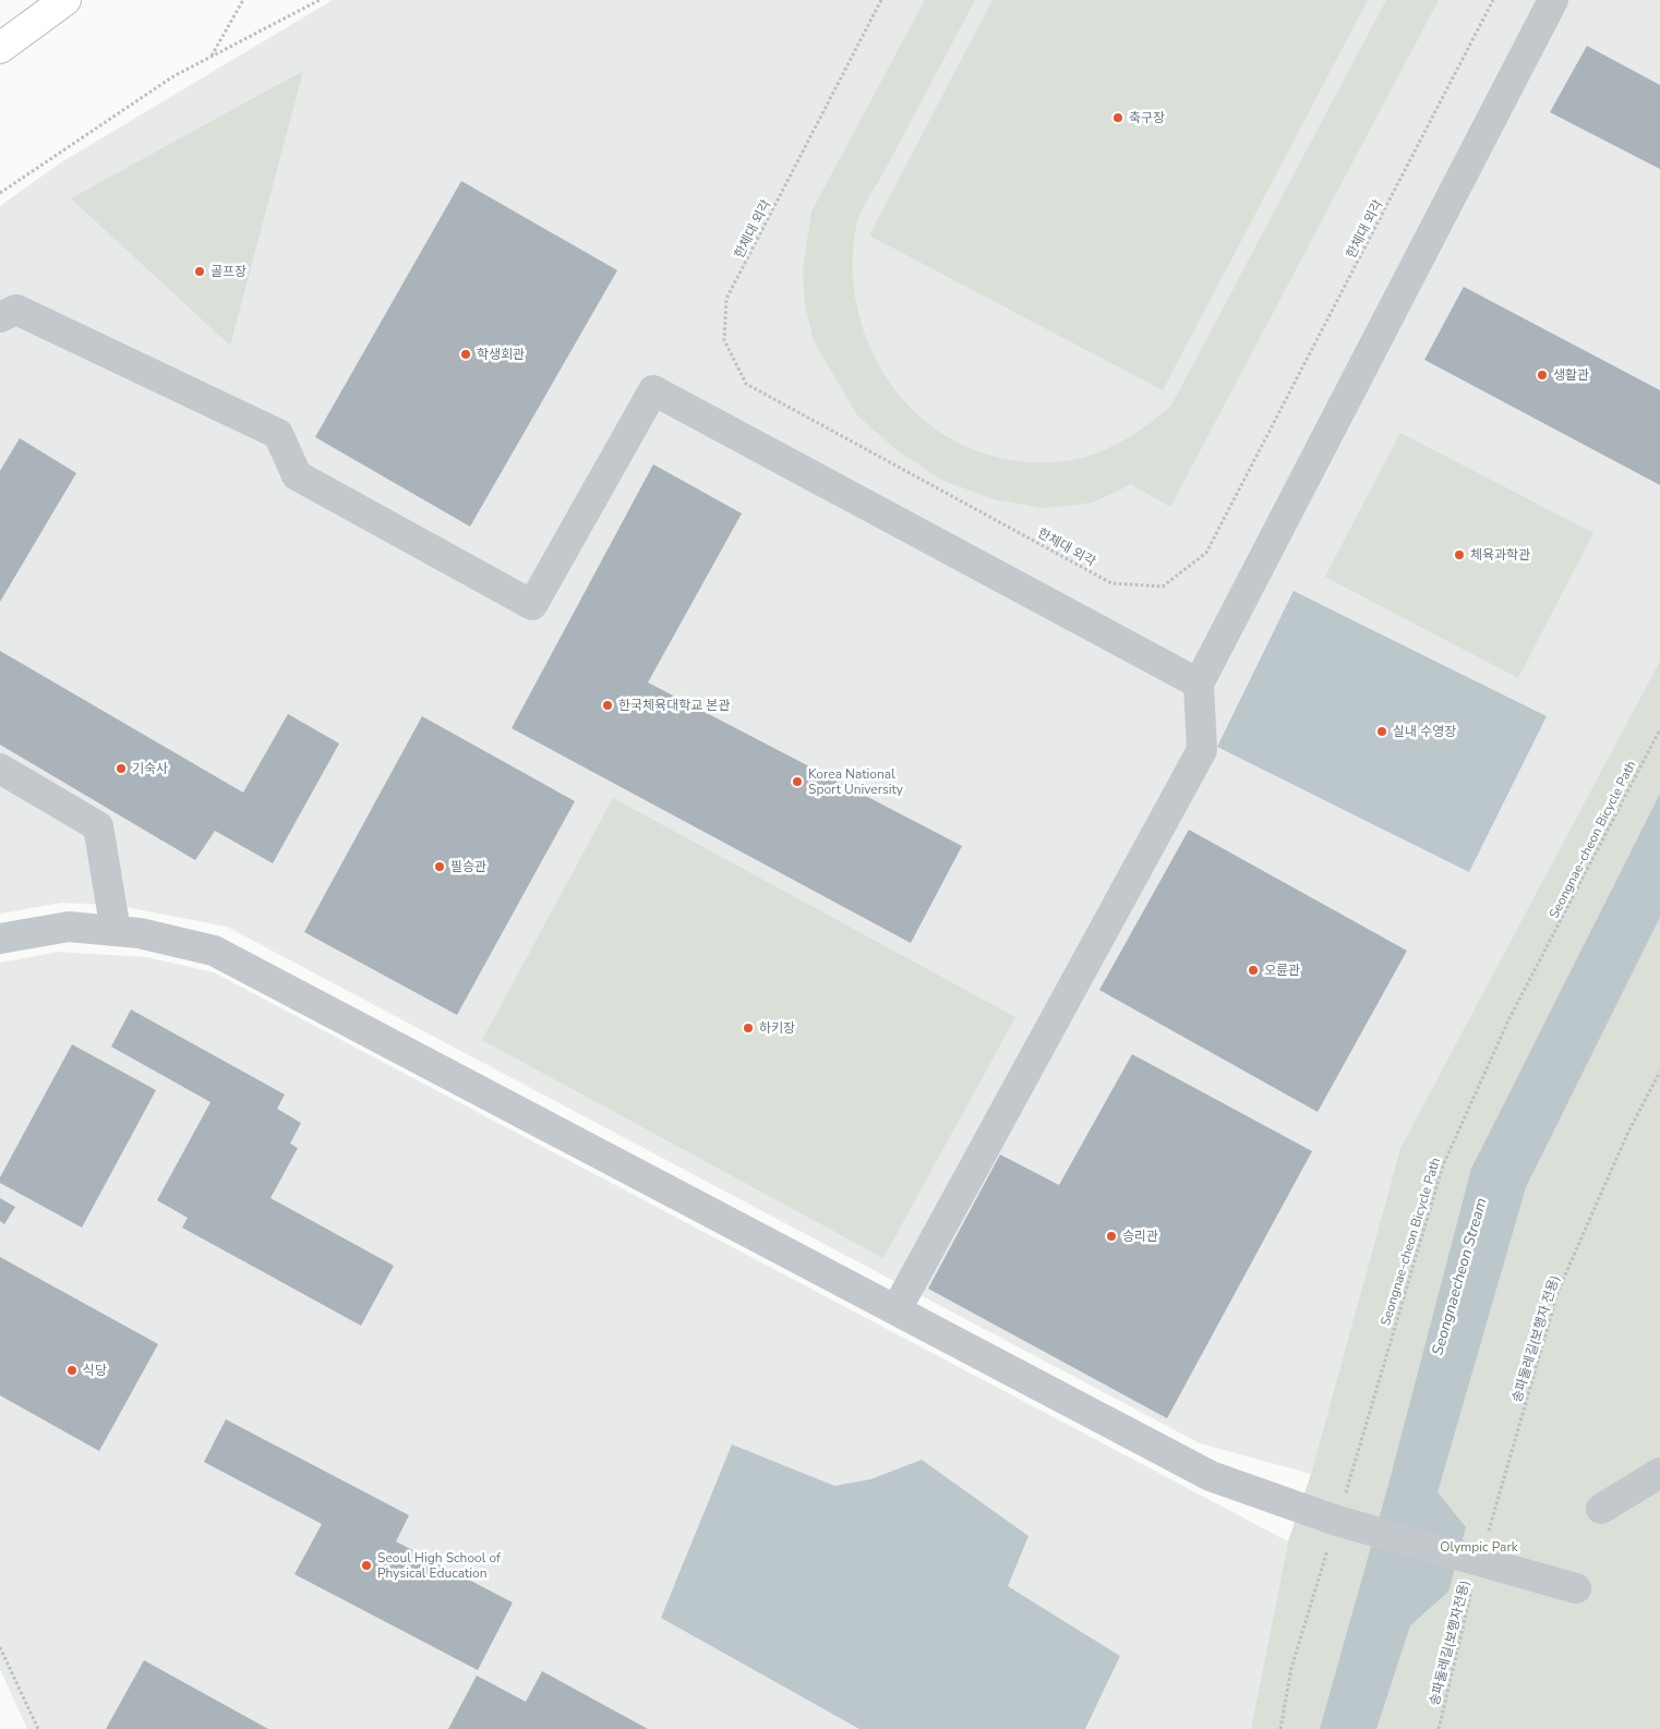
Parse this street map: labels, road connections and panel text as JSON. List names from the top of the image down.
{
  "streets": {
    "path": [
      "한체대 외각",
      "Seongnae-cheon Bicycle Path",
      "송파둘레길(보행자 전용)",
      "송파둘레길(보행자전용)"
    ]
  },
  "crossings": [
    ["송파둘레길(보행자 전용)", "송파둘레길(보행자전용)"]
  ],
  "water": ["Seongnaecheon Stream"],
  "parks": ["Olympic Park"],
  "places": [
    "축구장",
    "골프장",
    "학생회관",
    "생활관",
    "체육과학관",
    "한국체육대학교 본관",
    "실내 수영장",
    "기숙사",
    "Korea National Sport University",
    "필승관",
    "오륜관",
    "하키장",
    "승리관",
    "식당",
    "Seoul High School of Physical Education"
  ]
}
